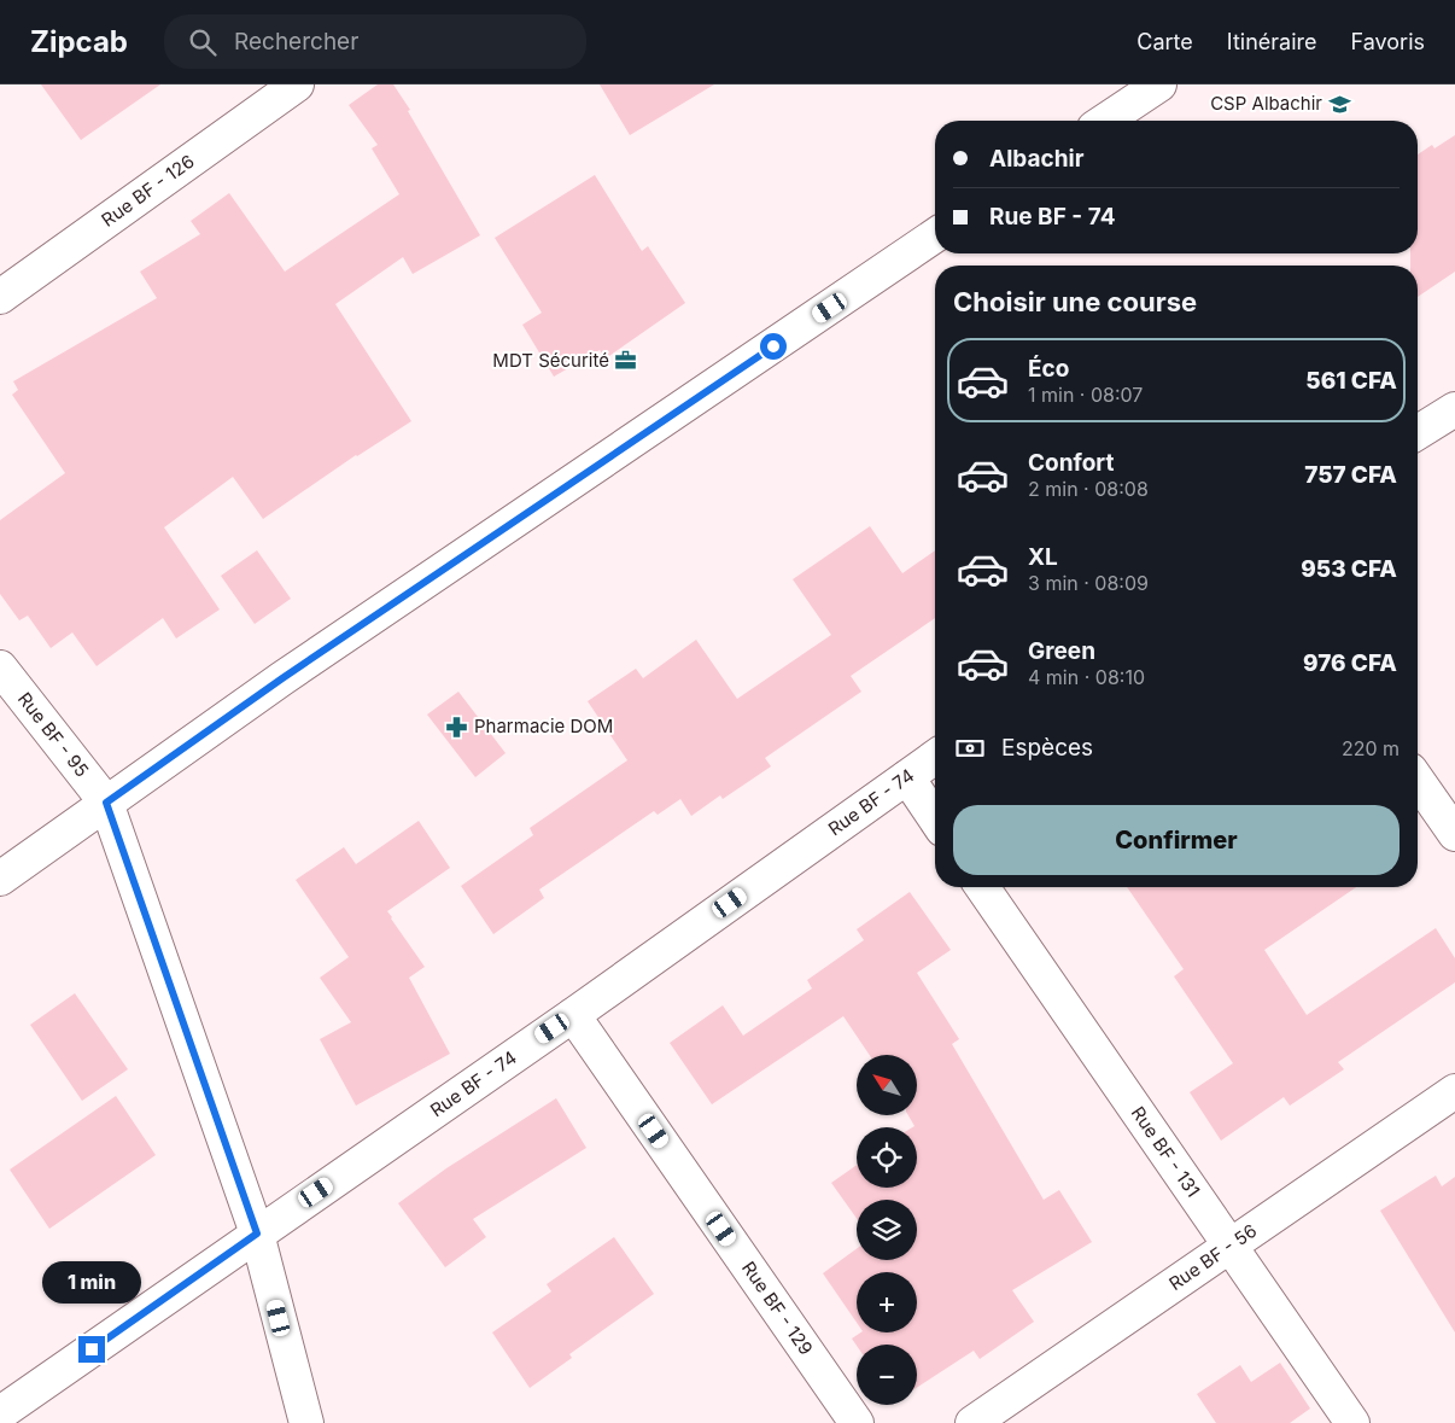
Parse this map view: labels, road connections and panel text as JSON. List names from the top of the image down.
{
  "streets": {
    "street": [
      "Rue BF - 126",
      "Rue BF - 95",
      "Rue BF - 74",
      "Rue BF - 131",
      "Rue BF - 56",
      "Rue BF - 129"
    ]
  },
  "crossings": [
    ["Rue BF - 95", "Rue BF - 74"],
    ["Rue BF - 74", "Rue BF - 129"],
    ["Rue BF - 131", "Rue BF - 56"]
  ],
  "places": {
    "school or university": ["CSP Albachir"],
    "office": ["MDT Sécurité"],
    "pharmacy": ["Pharmacie DOM"]
  },
  "north": "top left",
  "page": {
    "header": "Zipcab",
    "search": "Rechercher",
    "nav": ["Carte", "Itinéraire", "Favoris"],
    "banner": ["Albachir", "Rue BF - 74"],
    "heading": "Choisir une course",
    "list": [
      {
        "name": "Éco",
        "note": "1 min · 08:07",
        "value": "561 CFA"
      },
      {
        "name": "Confort",
        "note": "2 min · 08:08",
        "value": "757 CFA"
      },
      {
        "name": "XL",
        "note": "3 min · 08:09",
        "value": "953 CFA"
      },
      {
        "name": "Green",
        "note": "4 min · 08:10",
        "value": "976 CFA"
      }
    ],
    "pay": ["Espèces", "220 m"],
    "buttons": "Confirmer",
    "map_buttons": ["+", "−"],
    "bubble": "1 min"
  }
}
